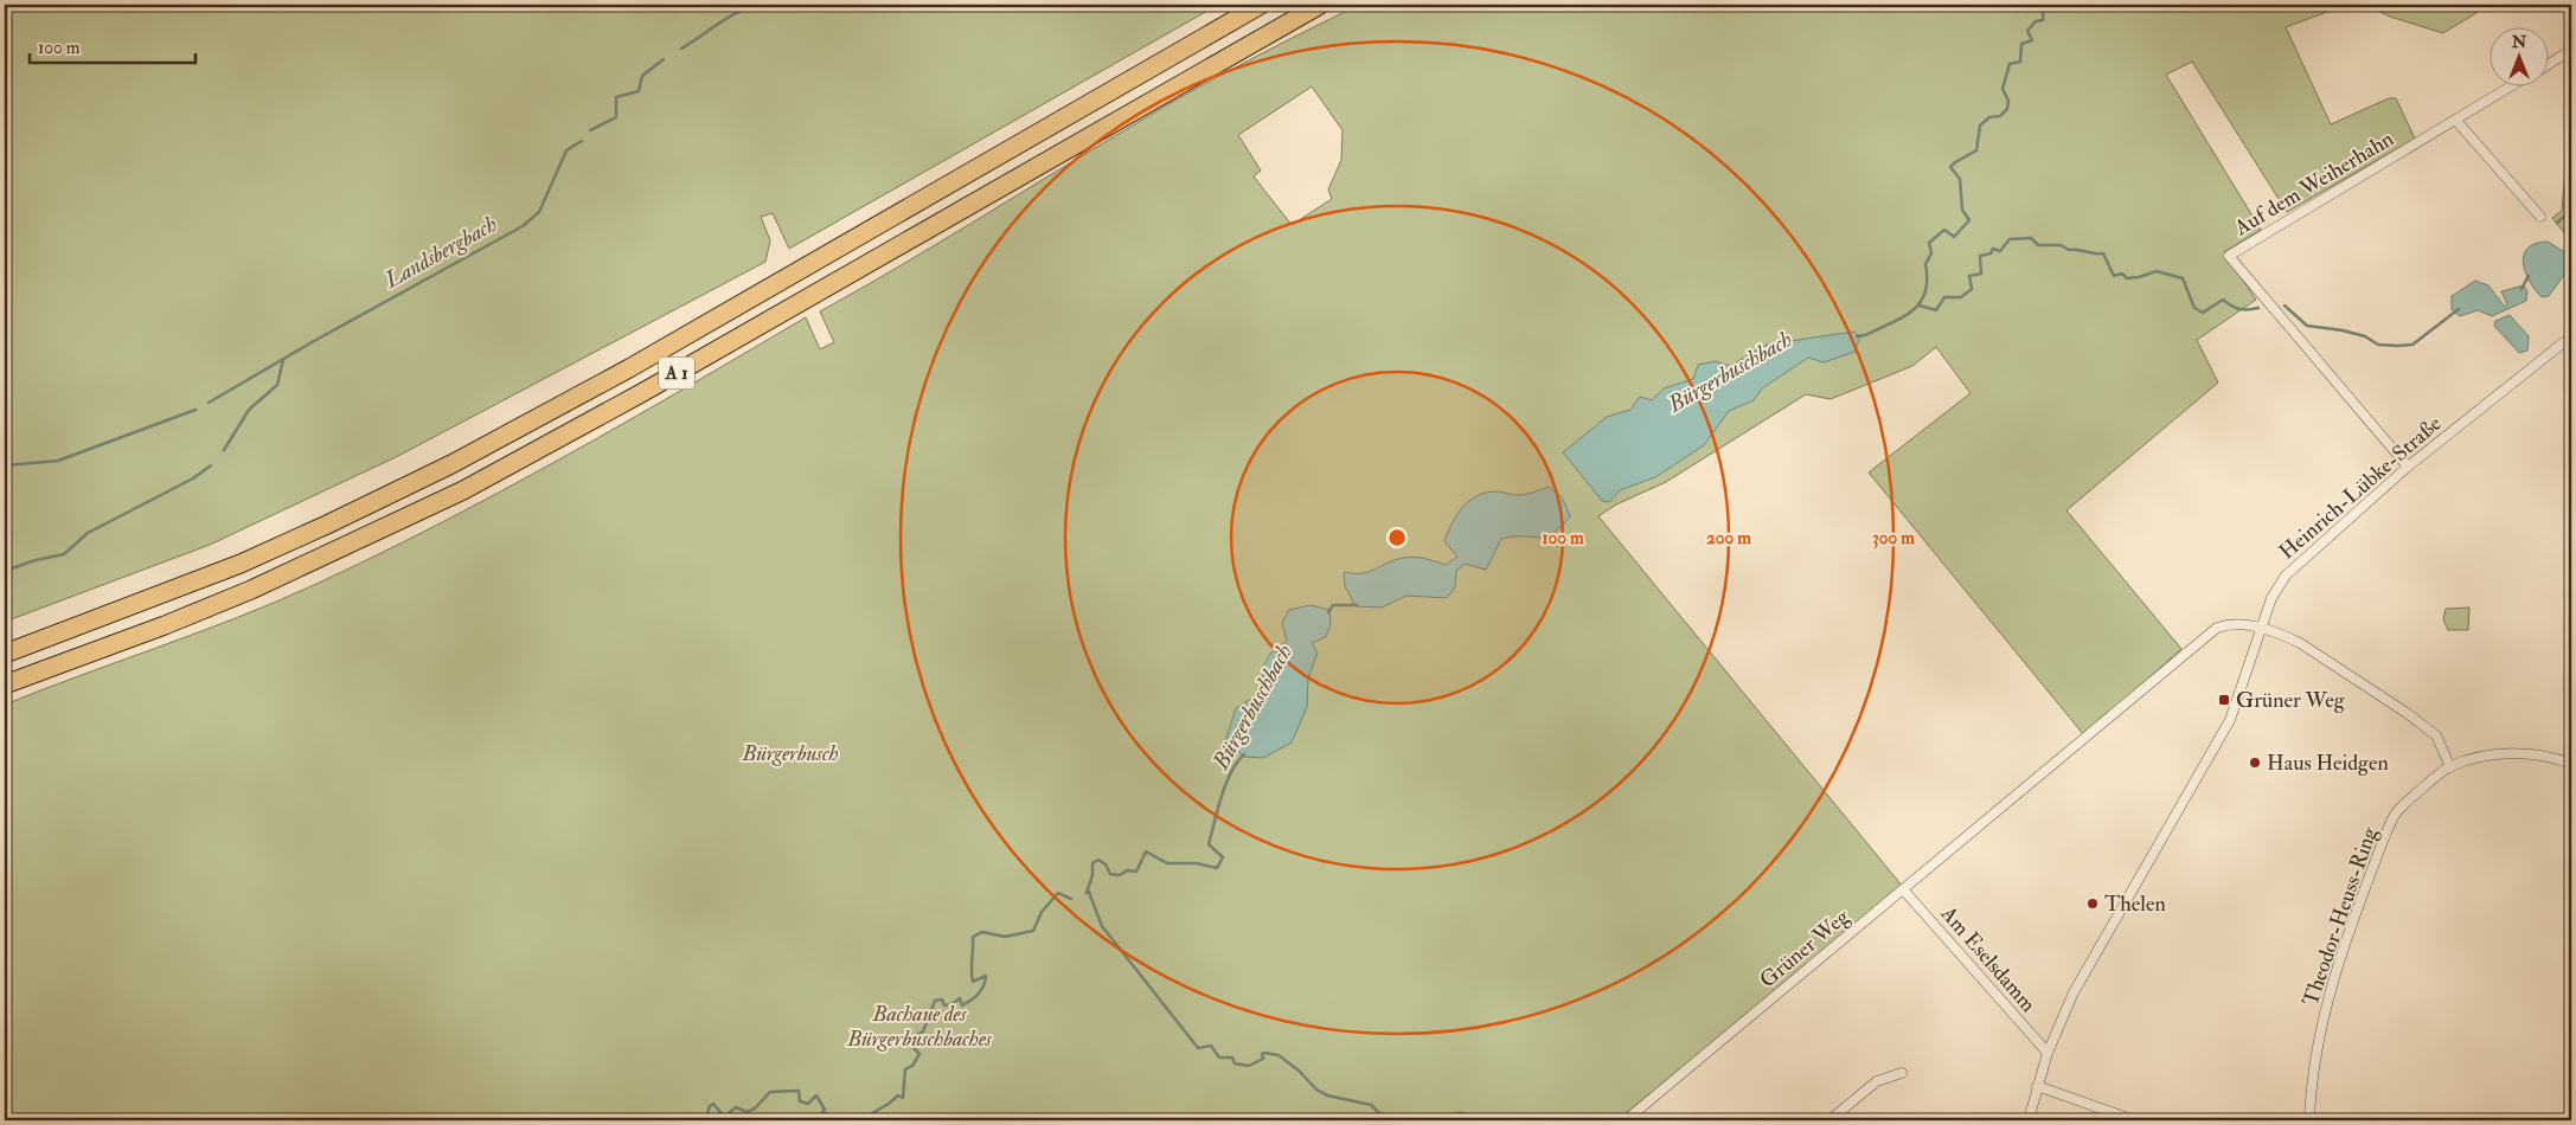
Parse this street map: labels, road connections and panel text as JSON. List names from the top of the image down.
{
  "streets": {
    "highway": ["A 1"],
    "street": [
      "Auf dem Weiherhahn",
      "Heinrich-Lübke-Straße",
      "Theodor-Heuss-Ring",
      "Grüner Weg",
      "Am Eselsdamm"
    ]
  },
  "crossings": [
    ["Auf dem Weiherhahn", "Heinrich-Lübke-Straße"],
    ["Heinrich-Lübke-Straße", "Grüner Weg"],
    ["Heinrich-Lübke-Straße", "Am Eselsdamm"],
    ["Theodor-Heuss-Ring", "Grüner Weg"],
    ["Grüner Weg", "Am Eselsdamm"]
  ],
  "water": ["Landsbergbach", "Bürgerbuschbach"],
  "parks": ["Bürgerbusch", "Bachaue des Bürgerbuschbaches"],
  "places": {
    "transit": ["Grüner Weg"],
    "other": ["Haus Heidgen", "Thelen"]
  },
  "scale_bar": "100 m",
  "north": "top",
  "rings": ["100 m", "200 m", "300 m"]
}
